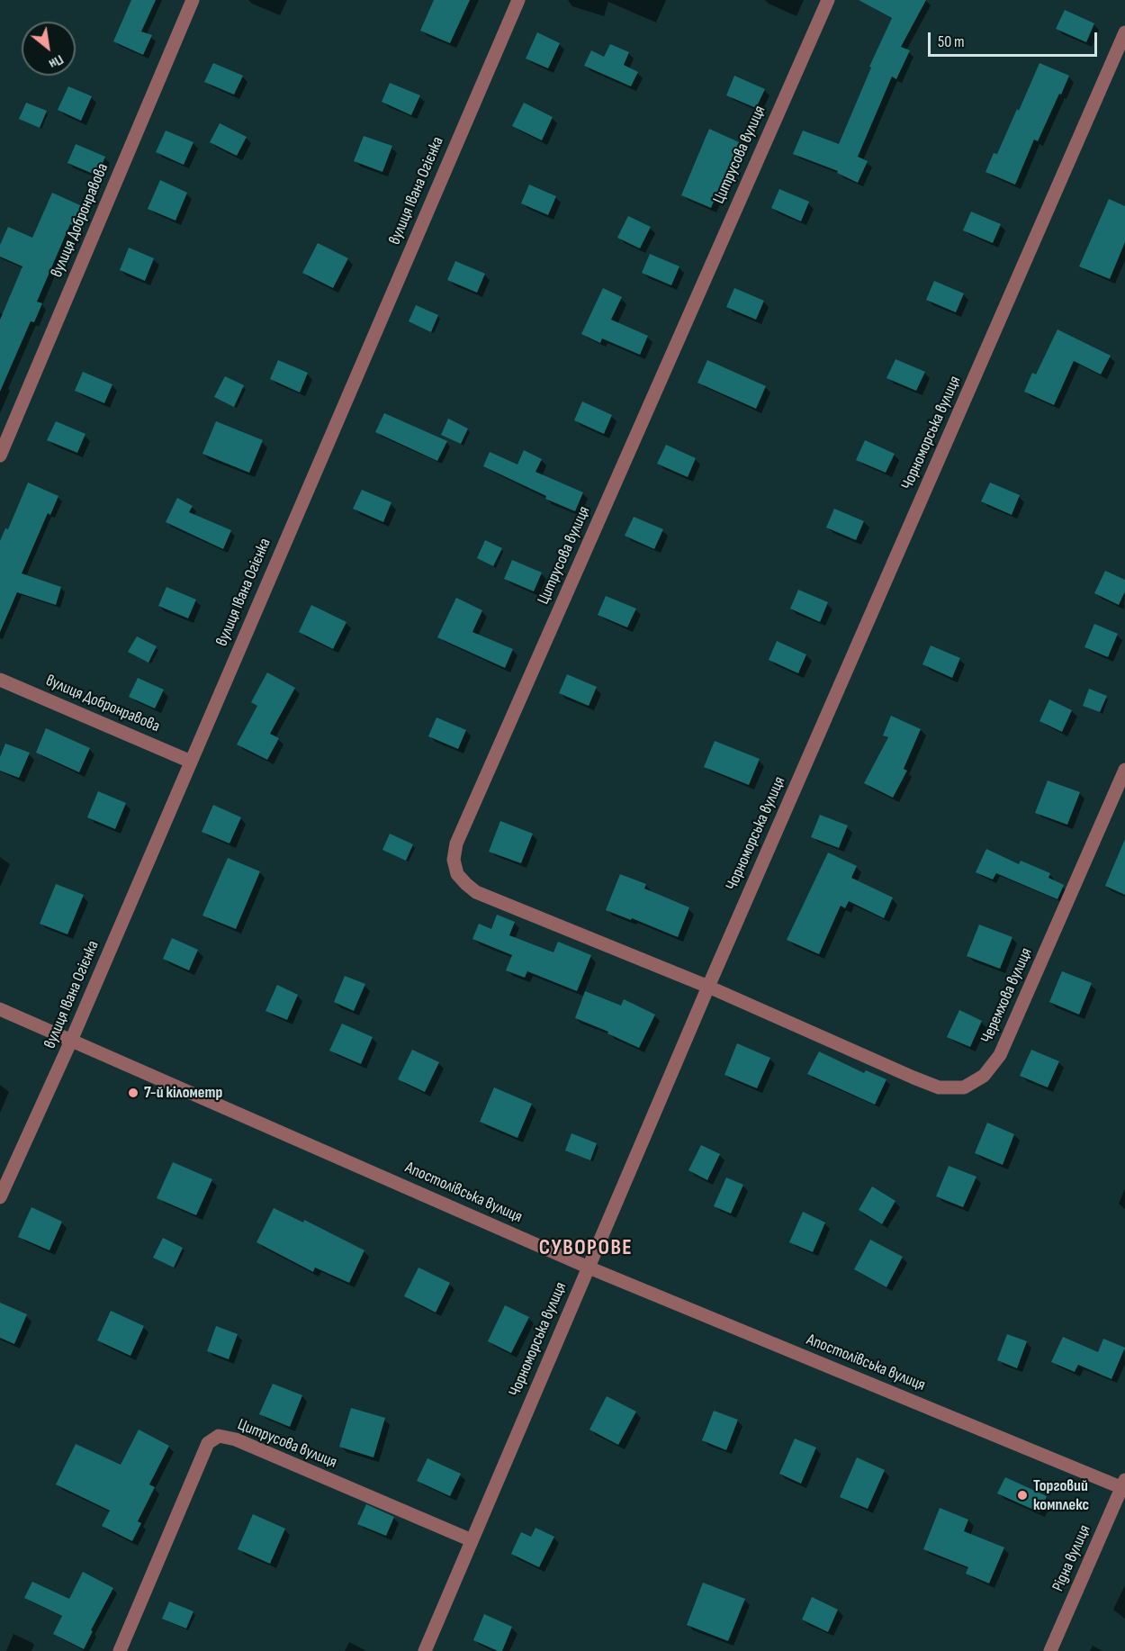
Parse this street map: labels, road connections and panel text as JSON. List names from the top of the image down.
{
  "streets": {
    "street": [
      "Цитрусова вулиця",
      "вулиця Івана Огієнка",
      "вулиця Добронравова",
      "Чорноморська вулиця",
      "Черемхова вулиця",
      "Апостолівська вулиця",
      "Рідна вулиця"
    ]
  },
  "crossings": [
    ["Цитрусова вулиця", "Чорноморська вулиця"],
    ["Цитрусова вулиця", "Черемхова вулиця"],
    ["вулиця Івана Огієнка", "вулиця Добронравова"],
    ["вулиця Івана Огієнка", "Апостолівська вулиця"],
    ["Чорноморська вулиця", "Черемхова вулиця"],
    ["Чорноморська вулиця", "Апостолівська вулиця"],
    ["Апостолівська вулиця", "Рідна вулиця"]
  ],
  "districts": ["СУВОРОВЕ"],
  "places": ["7-й кілометр", "Торговий комплекс"],
  "scale_bar": "50 m",
  "north": "bottom right"
}
